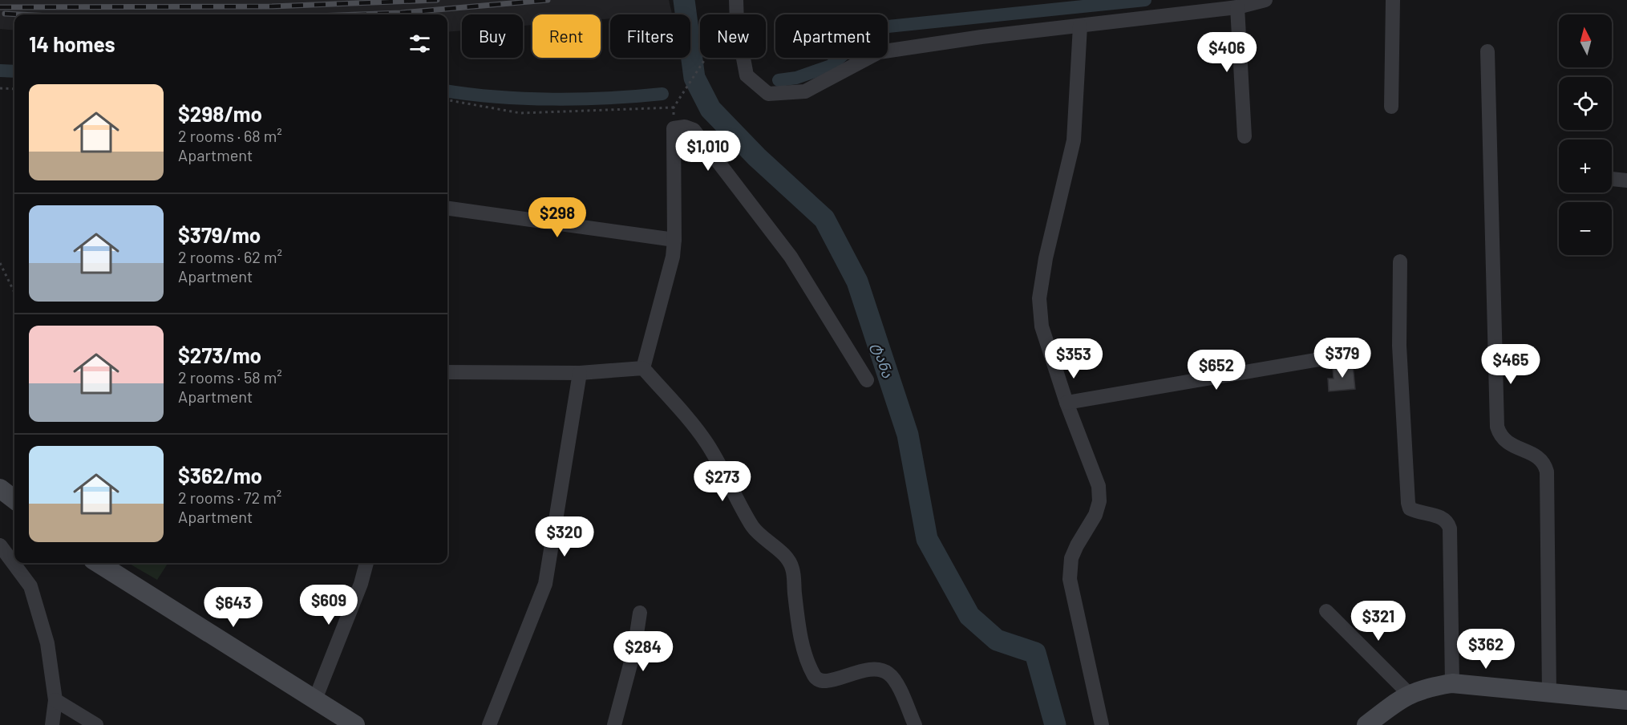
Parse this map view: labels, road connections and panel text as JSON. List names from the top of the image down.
{
  "water": ["ტანა"],
  "north": "top",
  "page": {
    "map_buttons": ["+", "−"],
    "chip": [
      "Buy",
      "Rent",
      "Filters",
      "New",
      "Apartment"
    ],
    "heading": "14 homes",
    "price": [
      "$406",
      "$1,010",
      "$298",
      "$379",
      "$353",
      "$465",
      "$652",
      "$273",
      "$320",
      "$609",
      "$643",
      "$321",
      "$362",
      "$284"
    ],
    "list": [
      {
        "name": "$298/mo",
        "note": "2 rooms · 68 m² · Apartment"
      },
      {
        "name": "$379/mo",
        "note": "2 rooms · 62 m² · Apartment"
      },
      {
        "name": "$273/mo",
        "note": "2 rooms · 58 m² · Apartment"
      },
      {
        "name": "$362/mo",
        "note": "2 rooms · 72 m² · Apartment"
      }
    ]
  }
}
